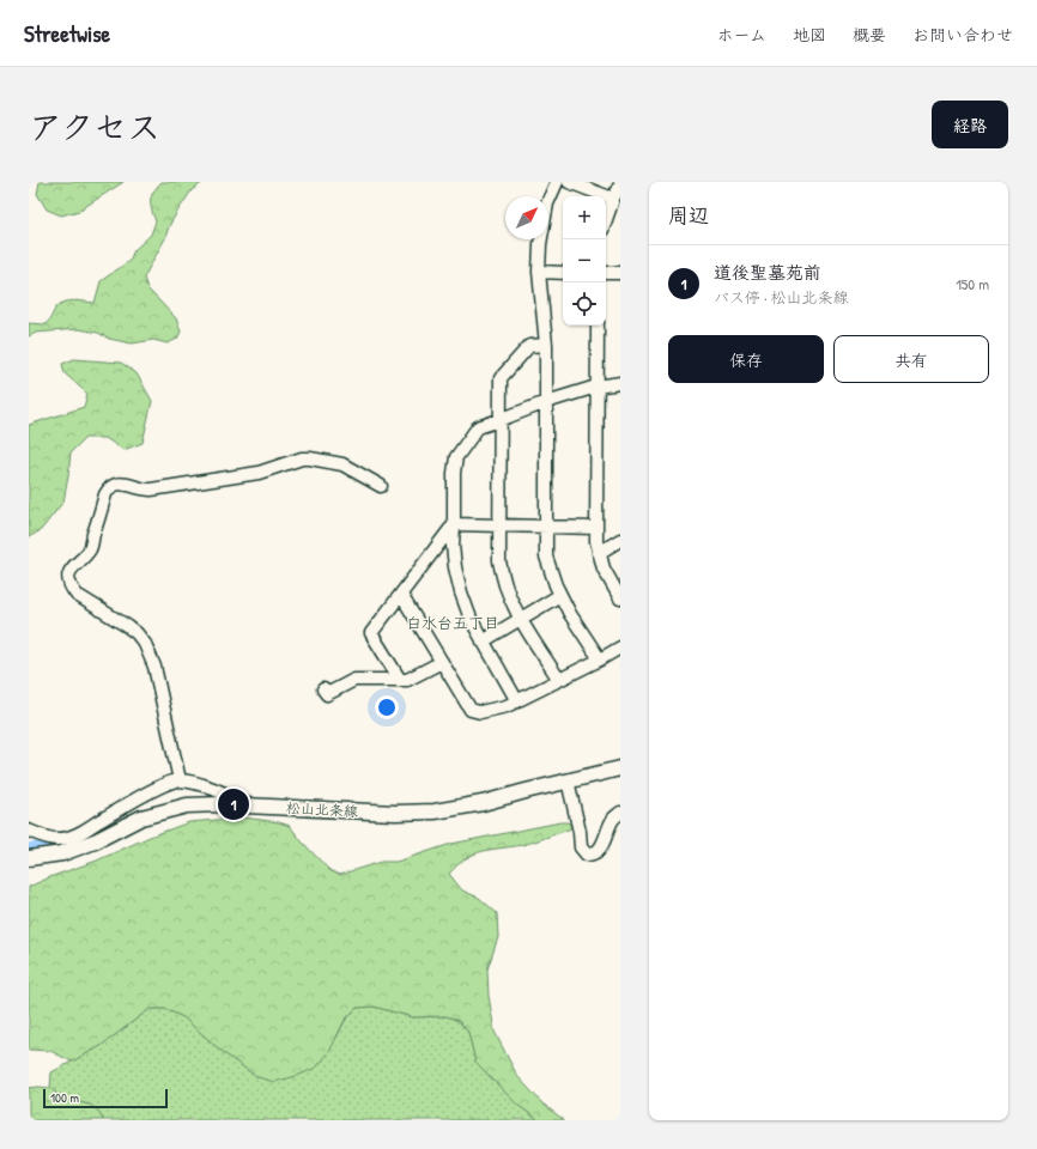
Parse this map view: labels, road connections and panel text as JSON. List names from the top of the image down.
{
  "streets": {
    "main road": ["松山北条線"]
  },
  "districts": ["白水台五丁目"],
  "scale_bar": "100 m",
  "north": "top right",
  "page": {
    "header": "Streetwise",
    "nav": [
      "ホーム",
      "地図",
      "概要",
      "お問い合わせ"
    ],
    "title": "アクセス",
    "buttons": [
      "経路",
      ["保存", "共有"]
    ],
    "heading": "周辺",
    "map_buttons": ["+", "−"],
    "list": [
      {
        "mark": "1",
        "name": "道後聖墓苑前",
        "note": "バス停 · 松山北条線",
        "value": "150 m"
      }
    ],
    "pins": "1",
    "scale": "100 m"
  }
}
